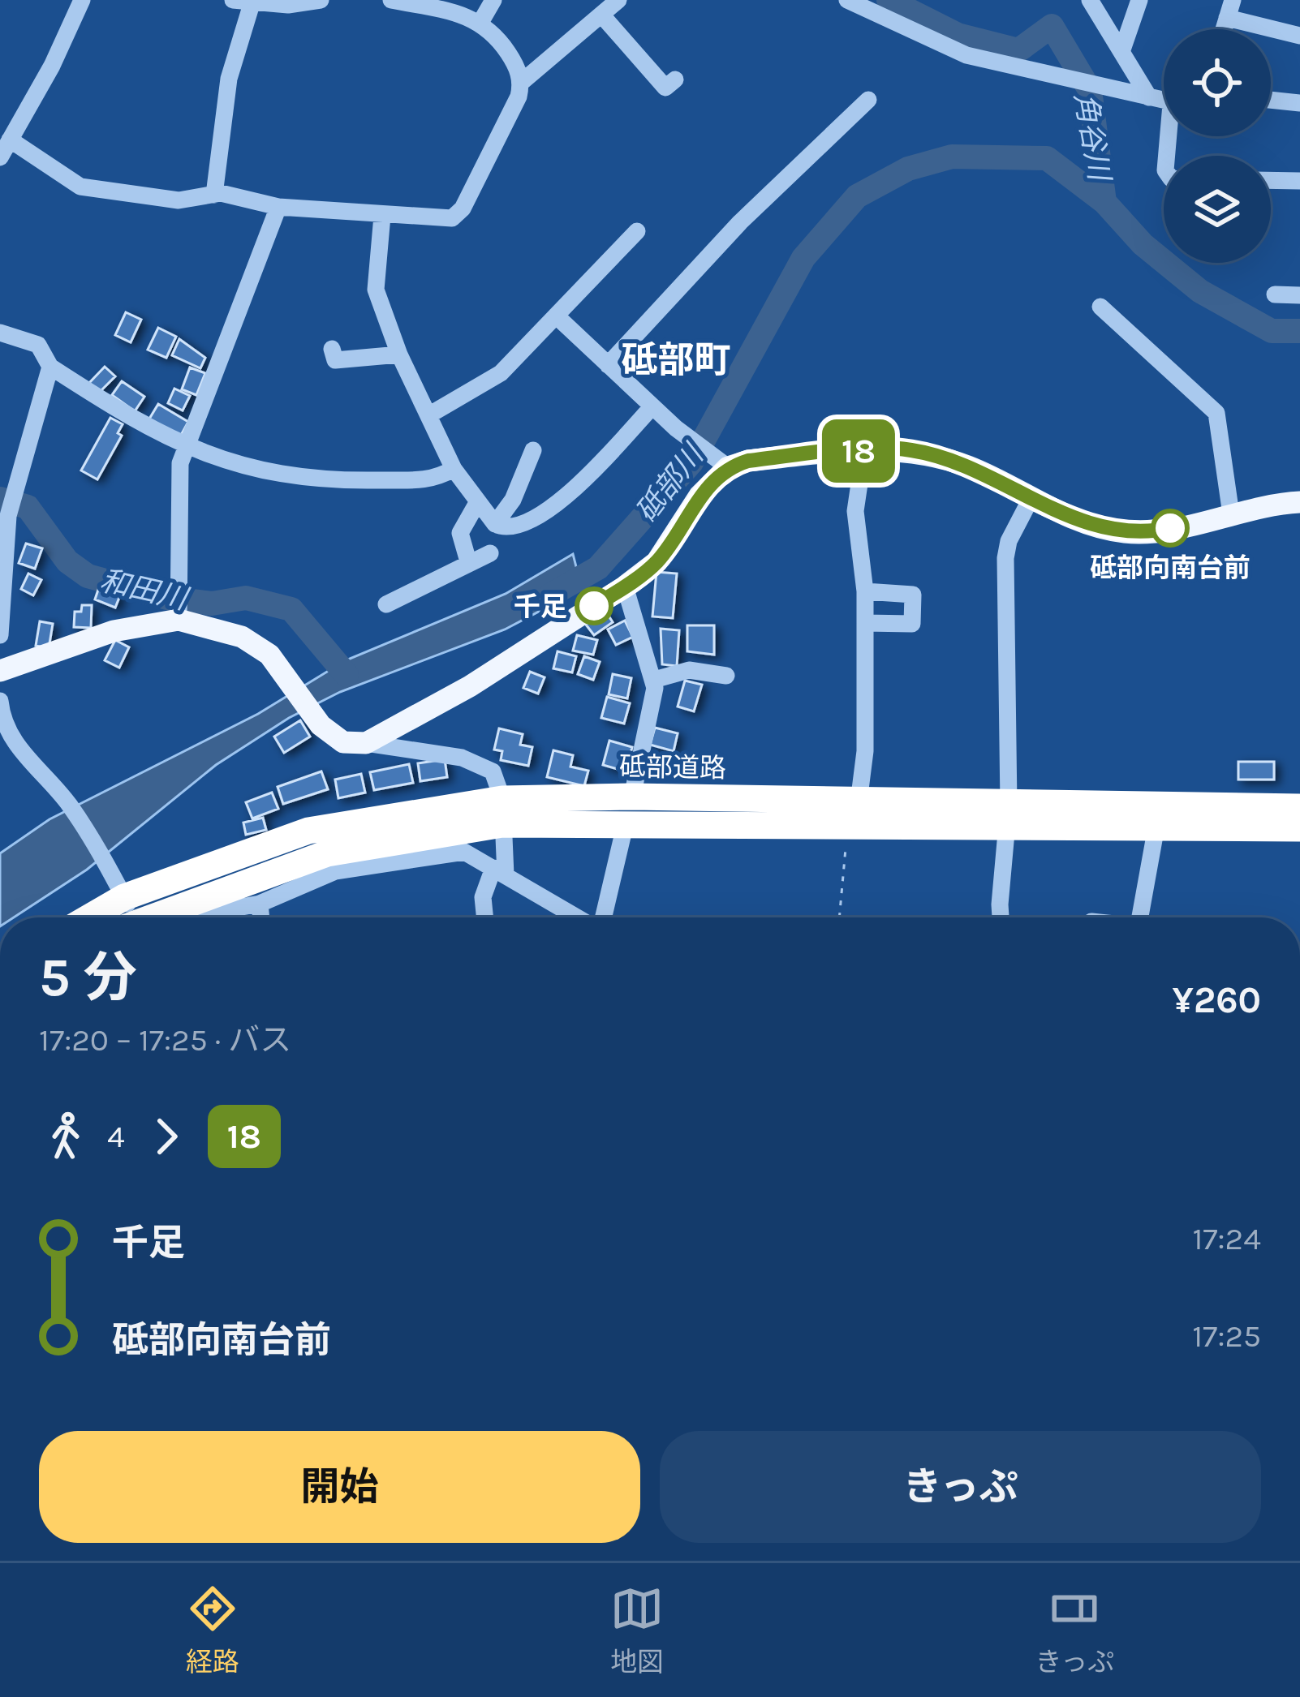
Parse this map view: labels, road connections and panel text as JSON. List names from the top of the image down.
{
  "streets": {
    "highway": ["砥部道路"]
  },
  "districts": ["砥部町"],
  "water": ["角谷川", "砥部川", "和田川"],
  "places": ["砥部向南台前", "千足"],
  "lines": ["bus line 18"],
  "page": {
    "on_map": "18",
    "heading": ["5 分", "17:20 – 17:25 · バス", "¥260"],
    "legs": ["4", "18"],
    "list": [
      {
        "name": "千足",
        "value": "17:24"
      },
      {
        "name": "砥部向南台前",
        "value": "17:25"
      }
    ],
    "buttons": ["開始", "きっぷ"],
    "tabs": ["経路", "地図", "きっぷ"]
  }
}
